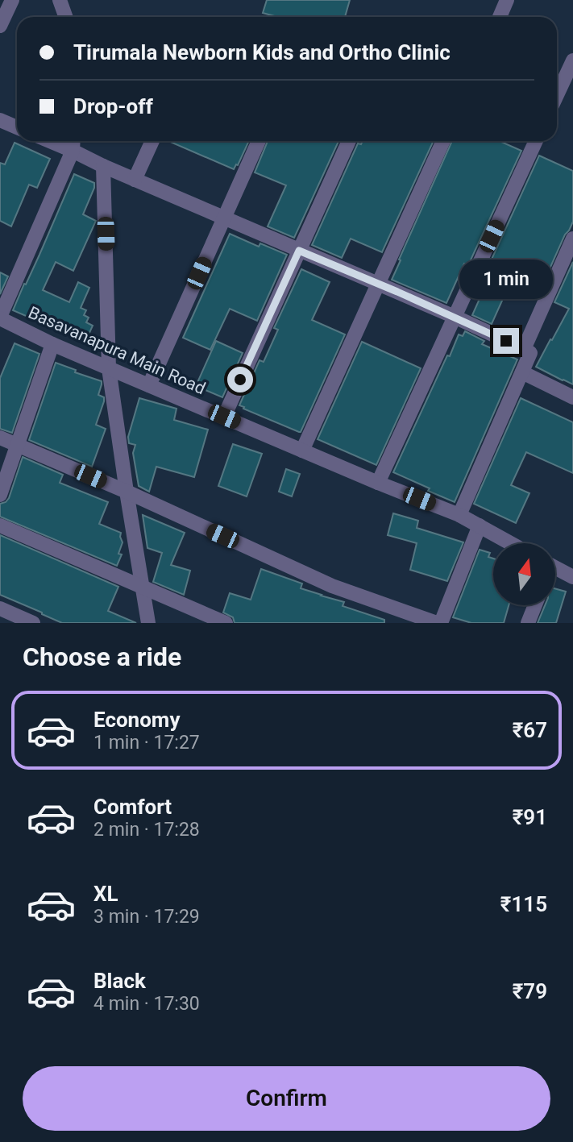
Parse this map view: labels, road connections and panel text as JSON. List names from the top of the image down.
{
  "streets": {
    "street": ["Basavanapura Main Road"]
  },
  "north": "top",
  "page": {
    "banner": ["Tirumala Newborn Kids and Ortho Clinic", "Drop-off"],
    "bubble": "1 min",
    "heading": "Choose a ride",
    "list": [
      {
        "name": "Economy",
        "note": "1 min · 17:27",
        "value": "₹67"
      },
      {
        "name": "Comfort",
        "note": "2 min · 17:28",
        "value": "₹91"
      },
      {
        "name": "XL",
        "note": "3 min · 17:29",
        "value": "₹115"
      },
      {
        "name": "Black",
        "note": "4 min · 17:30",
        "value": "₹79"
      }
    ],
    "buttons": "Confirm"
  }
}
